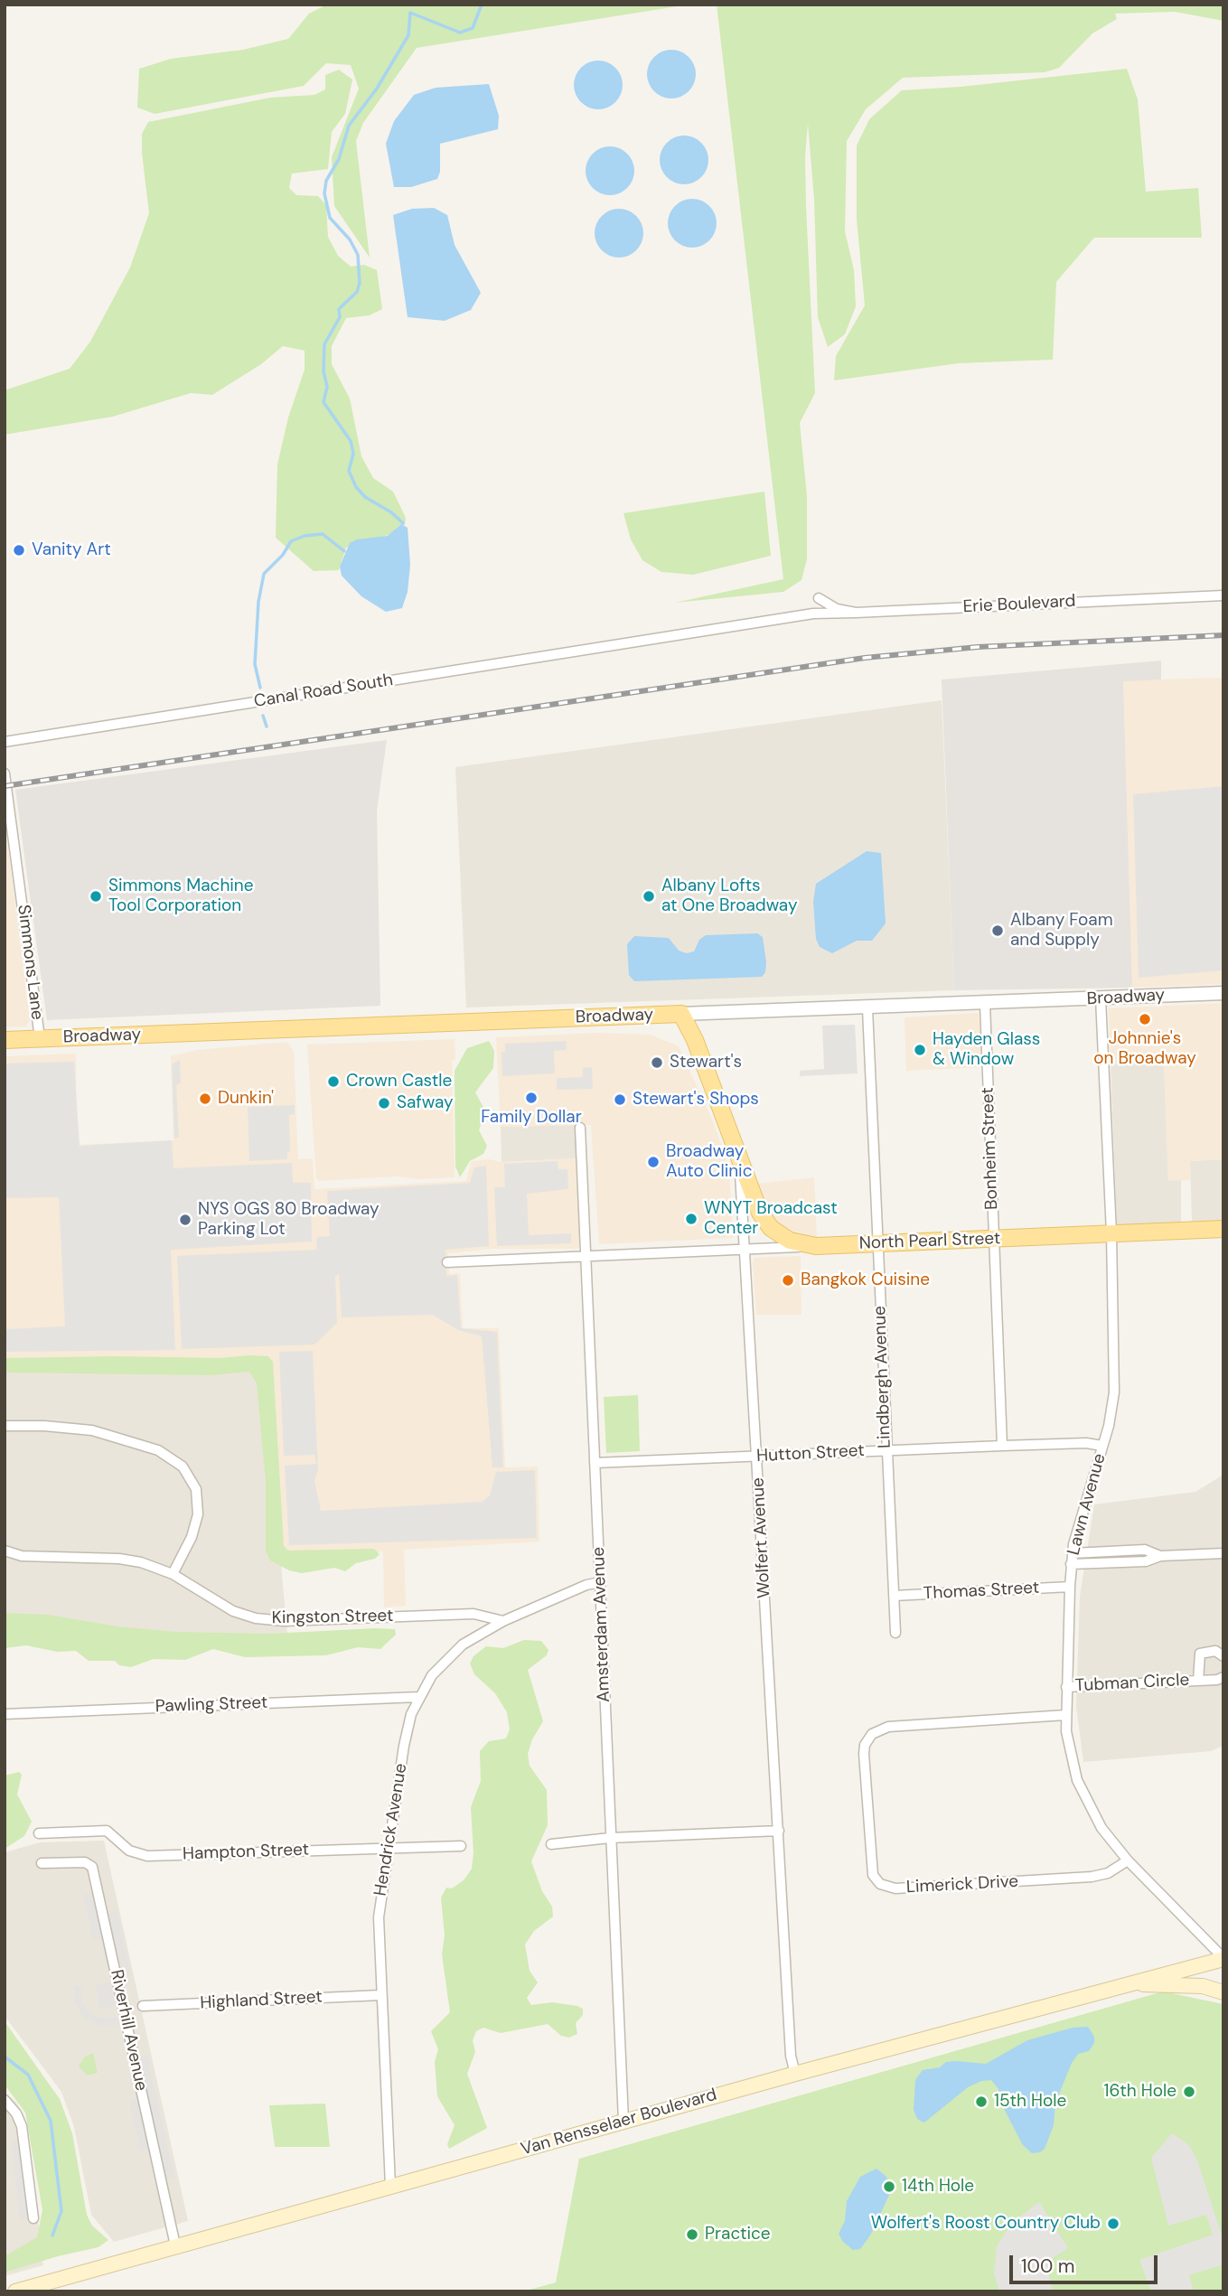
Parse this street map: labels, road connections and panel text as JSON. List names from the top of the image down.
{
  "streets": {
    "main road": [
      "Broadway",
      "North Pearl Street",
      "Wolfert Avenue",
      "Van Rensselaer Boulevard"
    ],
    "street": [
      "Erie Boulevard",
      "Canal Road South",
      "Simmons Lane",
      "Bonheim Street",
      "Lindbergh Avenue",
      "Hutton Street",
      "Lawn Avenue",
      "Thomas Street",
      "Kingston Street",
      "Amsterdam Avenue",
      "Tubman Circle",
      "Pawling Street",
      "Hendrick Avenue",
      "Hampton Street",
      "Limerick Drive",
      "Highland Street",
      "Riverhill Avenue"
    ]
  },
  "crossings": [
    ["Erie Boulevard", "Canal Road South"],
    ["Simmons Lane", "Broadway"],
    ["Broadway", "Bonheim Street"],
    ["Broadway", "Lindbergh Avenue"],
    ["Broadway", "Lawn Avenue"],
    ["Broadway", "Wolfert Avenue"],
    ["Bonheim Street", "North Pearl Street"],
    ["Bonheim Street", "Hutton Street"],
    ["North Pearl Street", "Lindbergh Avenue"],
    ["North Pearl Street", "Lawn Avenue"],
    ["North Pearl Street", "Wolfert Avenue"],
    ["North Pearl Street", "Amsterdam Avenue"],
    ["Lindbergh Avenue", "Hutton Street"],
    ["Lindbergh Avenue", "Thomas Street"],
    ["Hutton Street", "Lawn Avenue"],
    ["Hutton Street", "Wolfert Avenue"],
    ["Hutton Street", "Amsterdam Avenue"],
    ["Lawn Avenue", "Thomas Street"],
    ["Lawn Avenue", "Tubman Circle"],
    ["Lawn Avenue", "Limerick Drive"],
    ["Lawn Avenue", "Van Rensselaer Boulevard"],
    ["Wolfert Avenue", "Van Rensselaer Boulevard"],
    ["Kingston Street", "Hendrick Avenue"],
    ["Amsterdam Avenue", "Hendrick Avenue"],
    ["Amsterdam Avenue", "Van Rensselaer Boulevard"],
    ["Pawling Street", "Hendrick Avenue"],
    ["Hendrick Avenue", "Hampton Street"],
    ["Hendrick Avenue", "Highland Street"],
    ["Hendrick Avenue", "Van Rensselaer Boulevard"],
    ["Riverhill Avenue", "Van Rensselaer Boulevard"]
  ],
  "places": [
    "Vanity Art",
    "Simmons Machine Tool Corporation",
    "Albany Lofts at One Broadway",
    "Albany Foam and Supply",
    "Johnnie's on Broadway",
    "Hayden Glass & Window",
    "Stewart's",
    "Crown Castle",
    "Family Dollar",
    "Dunkin'",
    "Stewart's Shops",
    "Safway",
    "Broadway Auto Clinic",
    "WNYT Broadcast Center",
    "NYS OGS 80 Broadway Parking Lot",
    "Bangkok Cuisine",
    "16th Hole",
    "15th Hole",
    "14th Hole",
    "Wolfert's Roost Country Club",
    "Practice"
  ],
  "scale_bar": "100 m"
}
